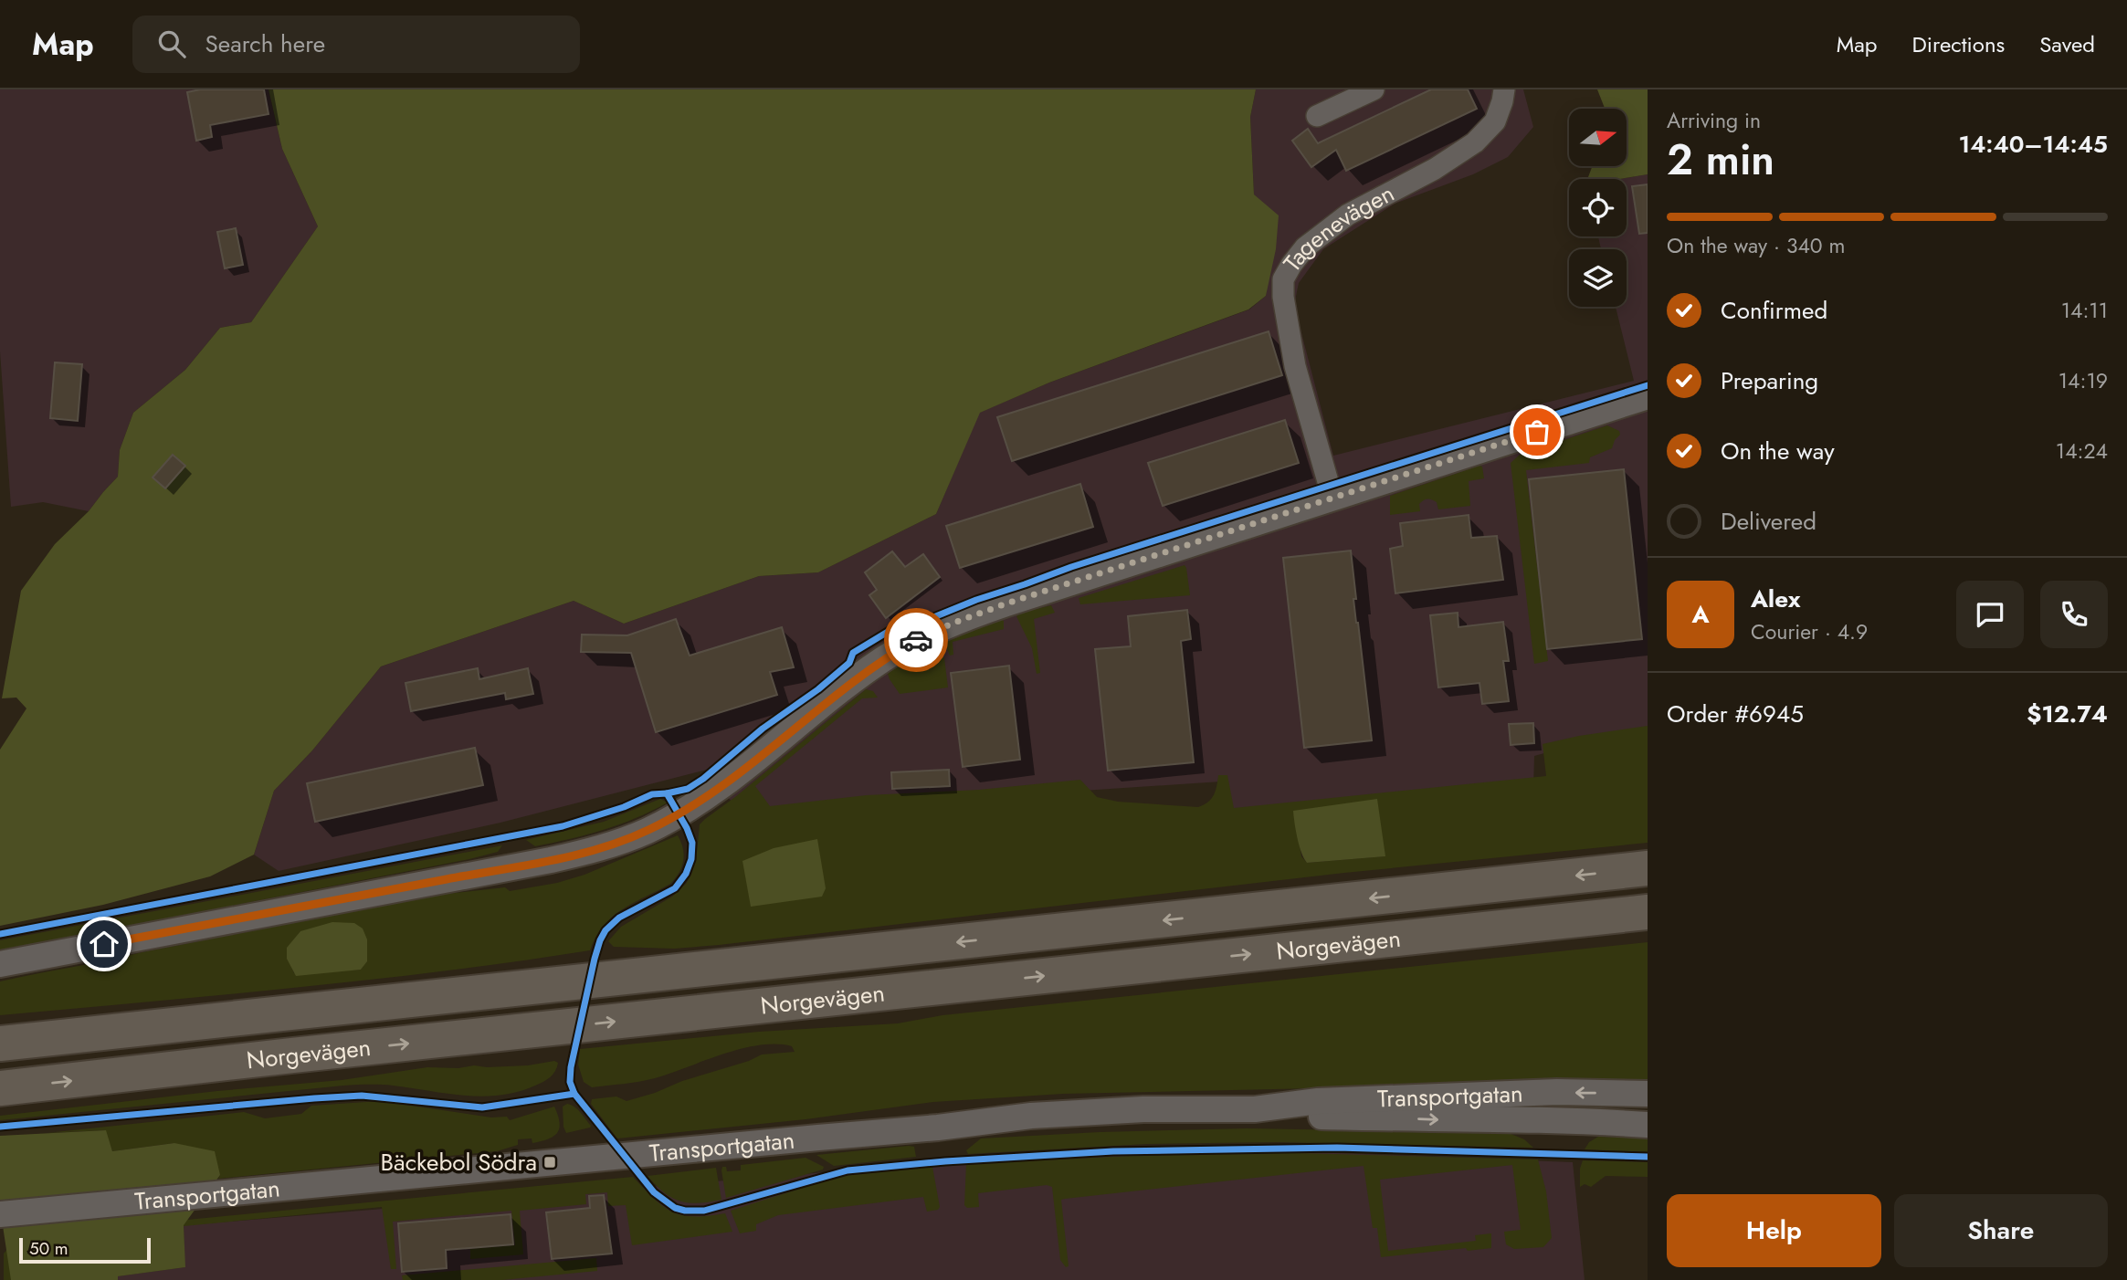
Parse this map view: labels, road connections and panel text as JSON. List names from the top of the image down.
{
  "streets": {
    "highway": ["Norgevägen"],
    "street": ["Tagenevägen", "Transportgatan"]
  },
  "places": {
    "transit": ["Bäckebol Södra"]
  },
  "scale_bar": "50 m",
  "north": "right",
  "page": {
    "header": "Map",
    "search": "Search here",
    "nav": ["Map", "Directions", "Saved"],
    "heading": ["2 min", "Arriving in", "14:40–14:45"],
    "panel": [
      "Alex",
      "Courier · 4.9",
      "Order #6945",
      "$12.74"
    ],
    "bar": "On the way · 340 m",
    "list": [
      ["Confirmed", "14:11"],
      ["Preparing", "14:19"],
      ["On the way", "14:24"],
      "Delivered"
    ],
    "round": "A",
    "buttons": ["Help", "Share"],
    "scale": "50 m"
  }
}
